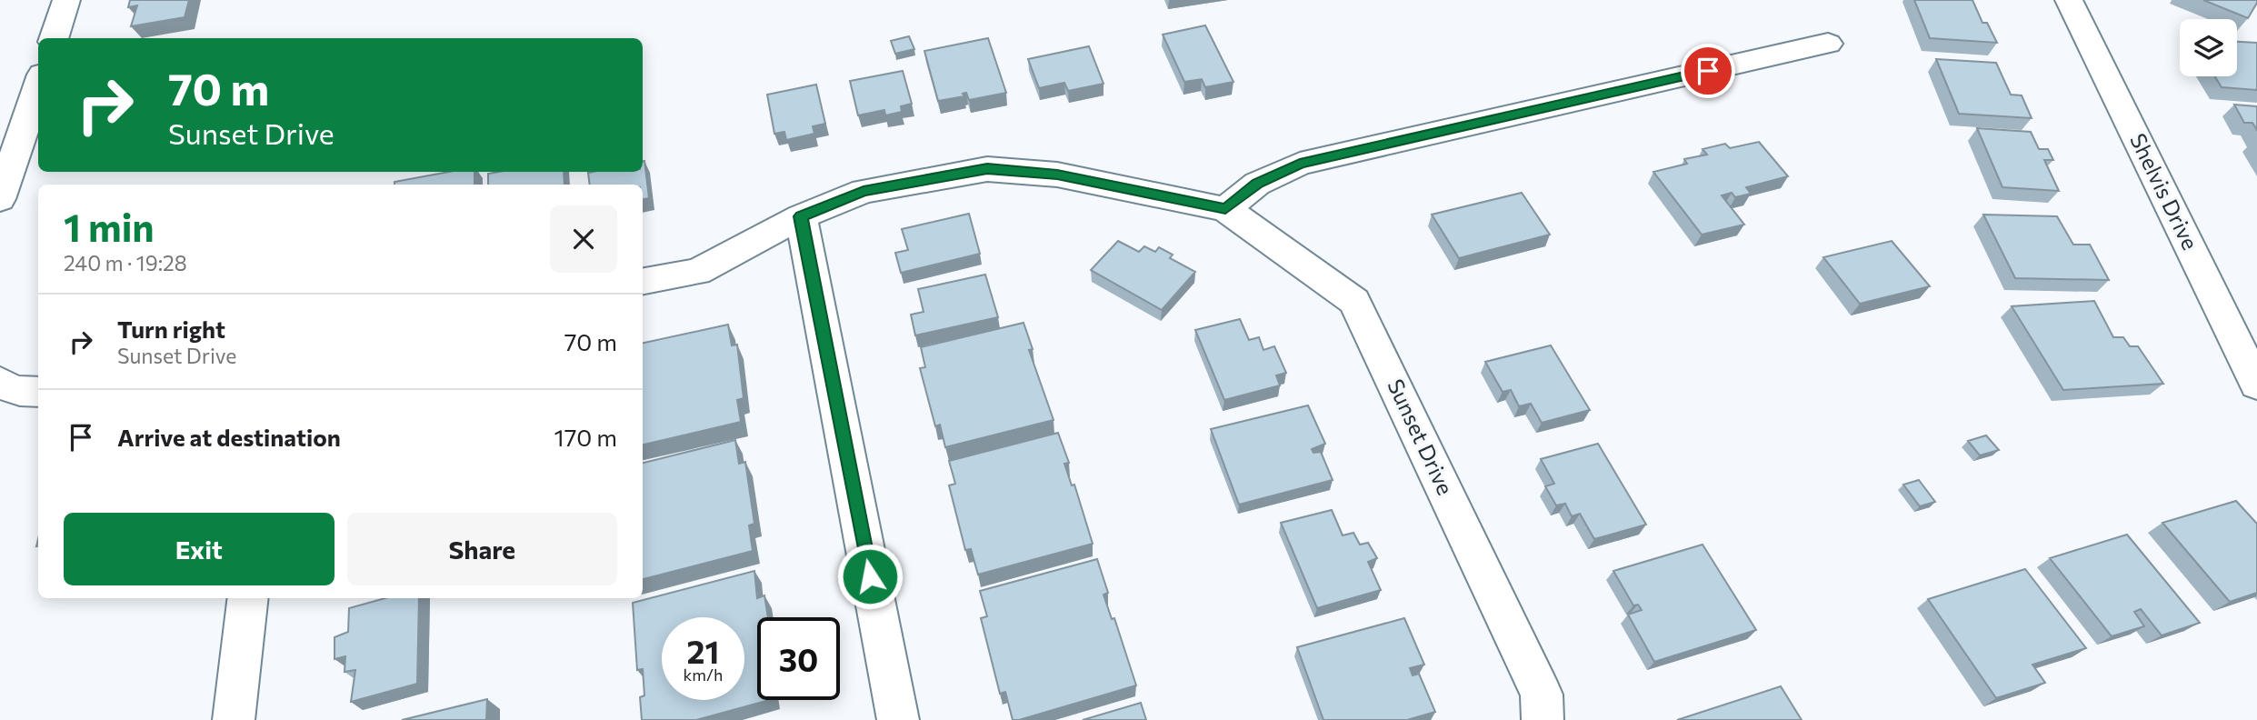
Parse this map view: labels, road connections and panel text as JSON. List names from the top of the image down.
{
  "streets": {
    "street": ["Shelvis Drive", "Sunset Drive"]
  },
  "page": {
    "turn": ["70 m", "Sunset Drive"],
    "heading": ["1 min", "240 m · 19:28"],
    "list": [
      {
        "name": "Turn right",
        "note": "Sunset Drive",
        "value": "70 m"
      },
      {
        "name": "Arrive at destination",
        "value": "170 m"
      }
    ],
    "buttons": ["Exit", "Share"],
    "speed": "21 km/h",
    "limit": "30"
  }
}
